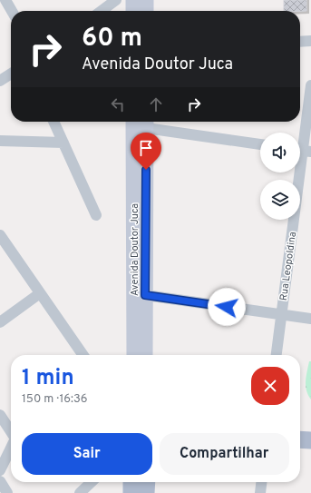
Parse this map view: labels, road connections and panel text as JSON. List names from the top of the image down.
{
  "streets": {
    "main road": ["Avenida Doutor Juca"],
    "street": ["Rua Leopoldina"]
  },
  "page": {
    "turn": ["60 m", "Avenida Doutor Juca"],
    "heading": ["1 min", "150 m · 16:36"],
    "buttons": ["Sair", "Compartilhar"]
  }
}
